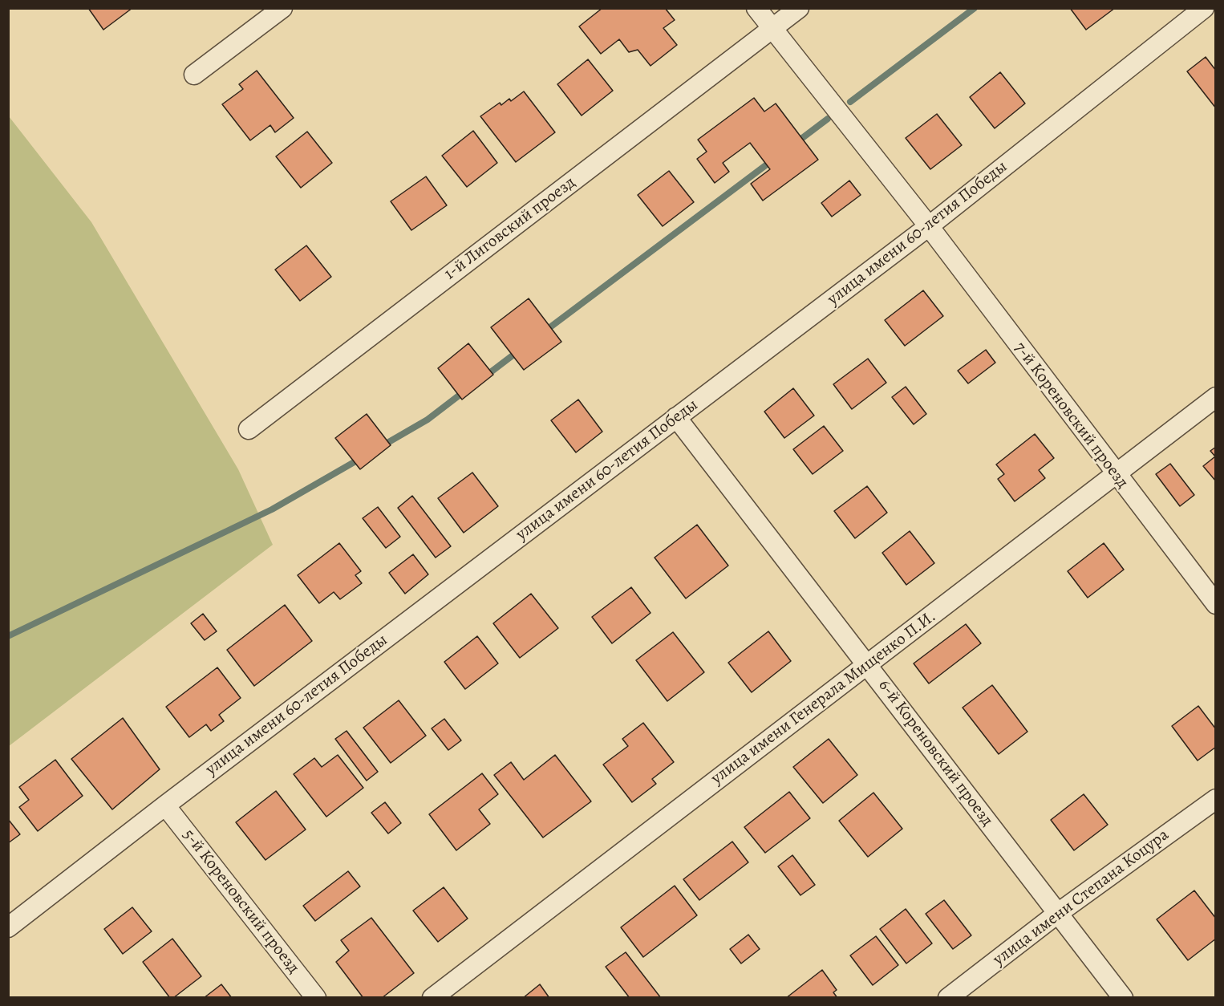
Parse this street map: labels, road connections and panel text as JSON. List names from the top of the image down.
{
  "streets": {
    "street": [
      "1-й Лиговский проезд",
      "улица имени 60-летия Победы",
      "7-й Кореновский проезд",
      "улица имени Генерала Мищенко П.И.",
      "6-й Кореновский проезд",
      "улица имени Степана Коцура",
      "5-й Кореновский проезд"
    ]
  },
  "crossings": [
    ["улица имени 60-летия Победы", "7-й Кореновский проезд"],
    ["улица имени 60-летия Победы", "6-й Кореновский проезд"],
    ["улица имени 60-летия Победы", "5-й Кореновский проезд"],
    ["7-й Кореновский проезд", "улица имени Генерала Мищенко П.И."],
    ["улица имени Генерала Мищенко П.И.", "6-й Кореновский проезд"],
    ["6-й Кореновский проезд", "улица имени Степана Коцура"]
  ]
}
